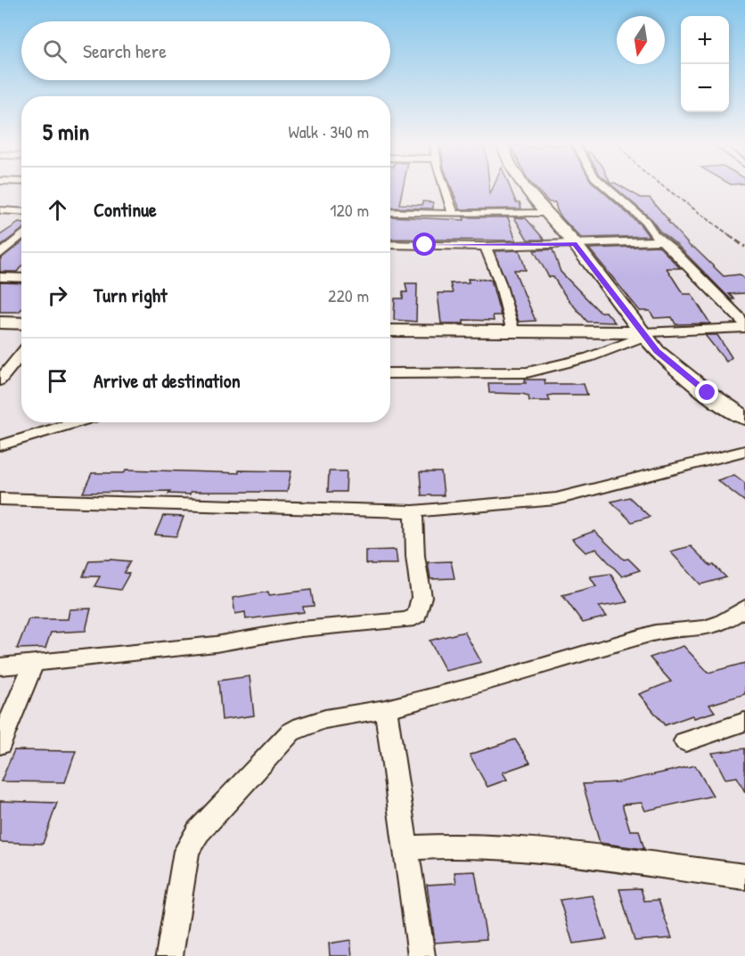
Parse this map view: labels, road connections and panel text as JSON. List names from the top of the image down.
{
  "north": "bottom",
  "page": {
    "map_buttons": ["+", "−"],
    "search": "Search here",
    "heading": ["5 min", "Walk · 340 m"],
    "list": [
      ["Continue", "120 m"],
      ["Turn right", "220 m"],
      "Arrive at destination"
    ]
  }
}
